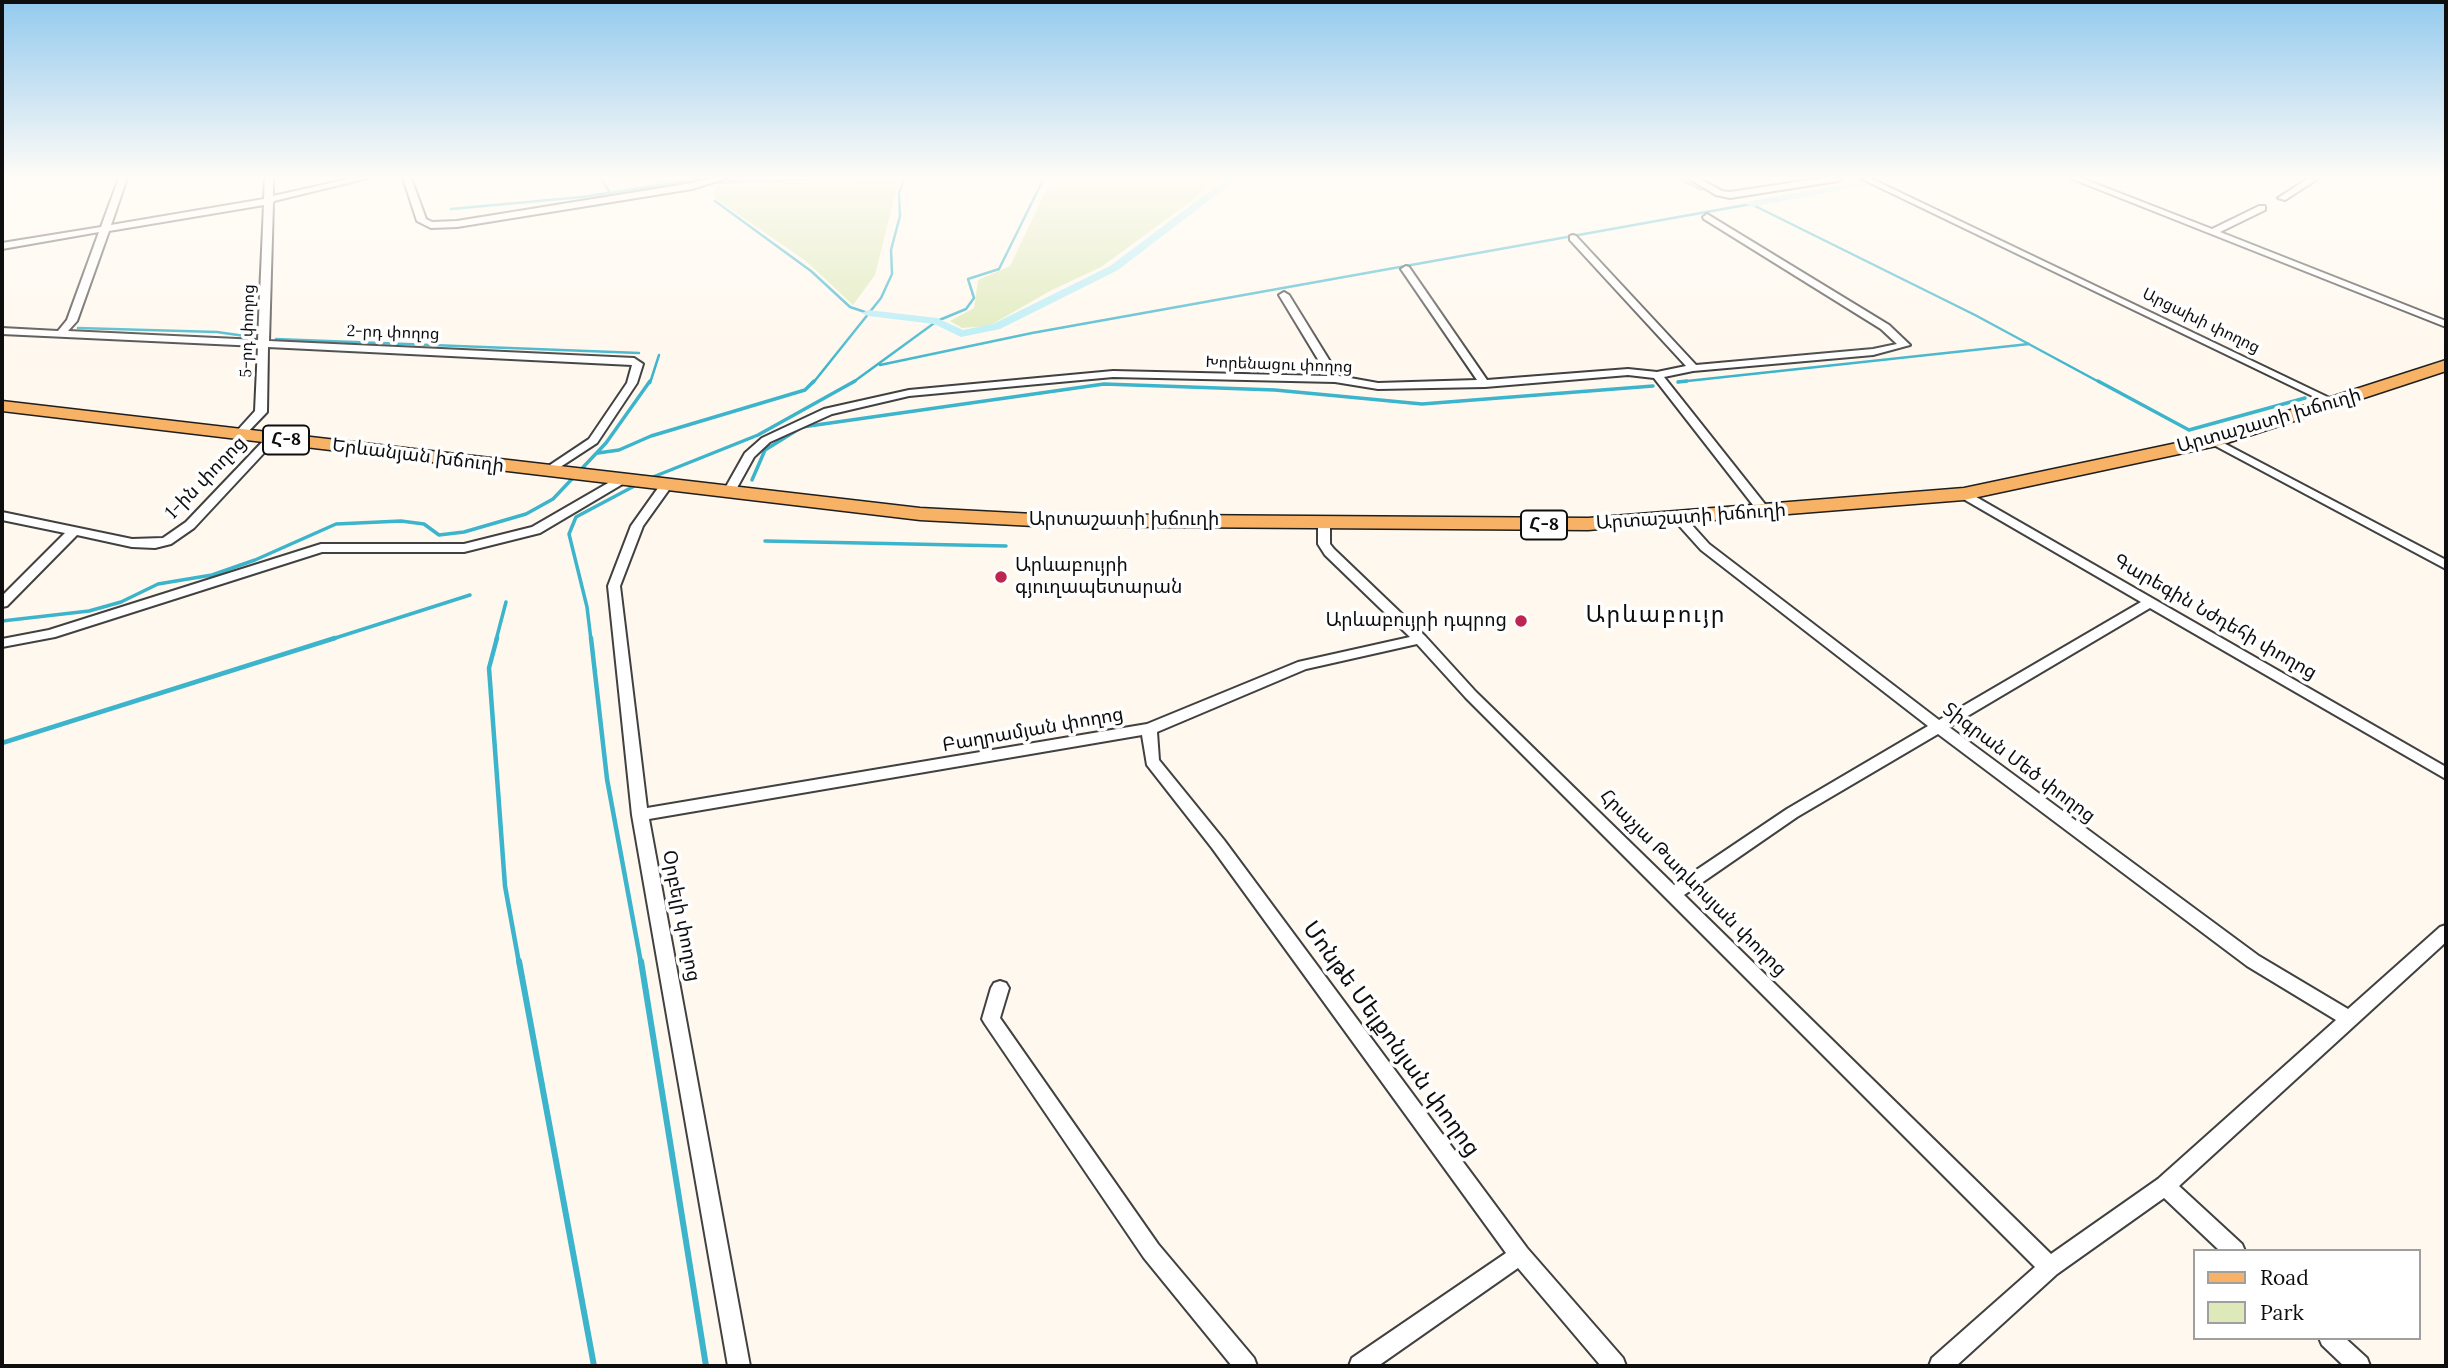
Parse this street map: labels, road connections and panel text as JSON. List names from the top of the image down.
{
  "streets": {
    "main road": ["Արտաշատի խճուղի", "Հ-8", "Երևանյան խճուղի"],
    "street": [
      "Արցախի փողոց",
      "5-րդ փողոց",
      "2-րդ փողոց",
      "Խորենացու փողոց",
      "1-ին փողոց",
      "Գարեգին Նժդեհի փողոց",
      "Բաղրամյան փողոց",
      "Տիգրան Մեծ փողոց",
      "Հրաչյա Թադևոսյան փողոց",
      "Օրբելի փողոց",
      "Մոնթե Մելքոնյան փողոց"
    ]
  },
  "crossings": [
    ["Արցախի փողոց", "Արտաշատի խճուղի"],
    ["5-րդ փողոց", "2-րդ փողոց"],
    ["5-րդ փողոց", "Երևանյան խճուղի"],
    ["2-րդ փողոց", "Երևանյան խճուղի"],
    ["Խորենացու փողոց", "Արտաշատի խճուղի"],
    ["Արտաշատի խճուղի", "Երևանյան խճուղի"],
    ["Արտաշատի խճուղի", "Գարեգին Նժդեհի փողոց"],
    ["Արտաշատի խճուղի", "Տիգրան Մեծ փողոց"],
    ["Արտաշատի խճուղի", "Հրաչյա Թադևոսյան փողոց"],
    ["Արտաշատի խճուղի", "Օրբելի փողոց"],
    ["Երևանյան խճուղի", "1-ին փողոց"],
    ["Երևանյան խճուղի", "Օրբելի փողոց"],
    ["Բաղրամյան փողոց", "Հրաչյա Թադևոսյան փողոց"],
    ["Բաղրամյան փողոց", "Օրբելի փողոց"],
    ["Բաղրամյան փողոց", "Մոնթե Մելքոնյան փողոց"]
  ],
  "districts": ["Արևաբույր"],
  "places": ["Արևաբույրի գյուղապետարան", "Արևաբույրի դպրոց"],
  "legend": ["Road", "Park"]
}
